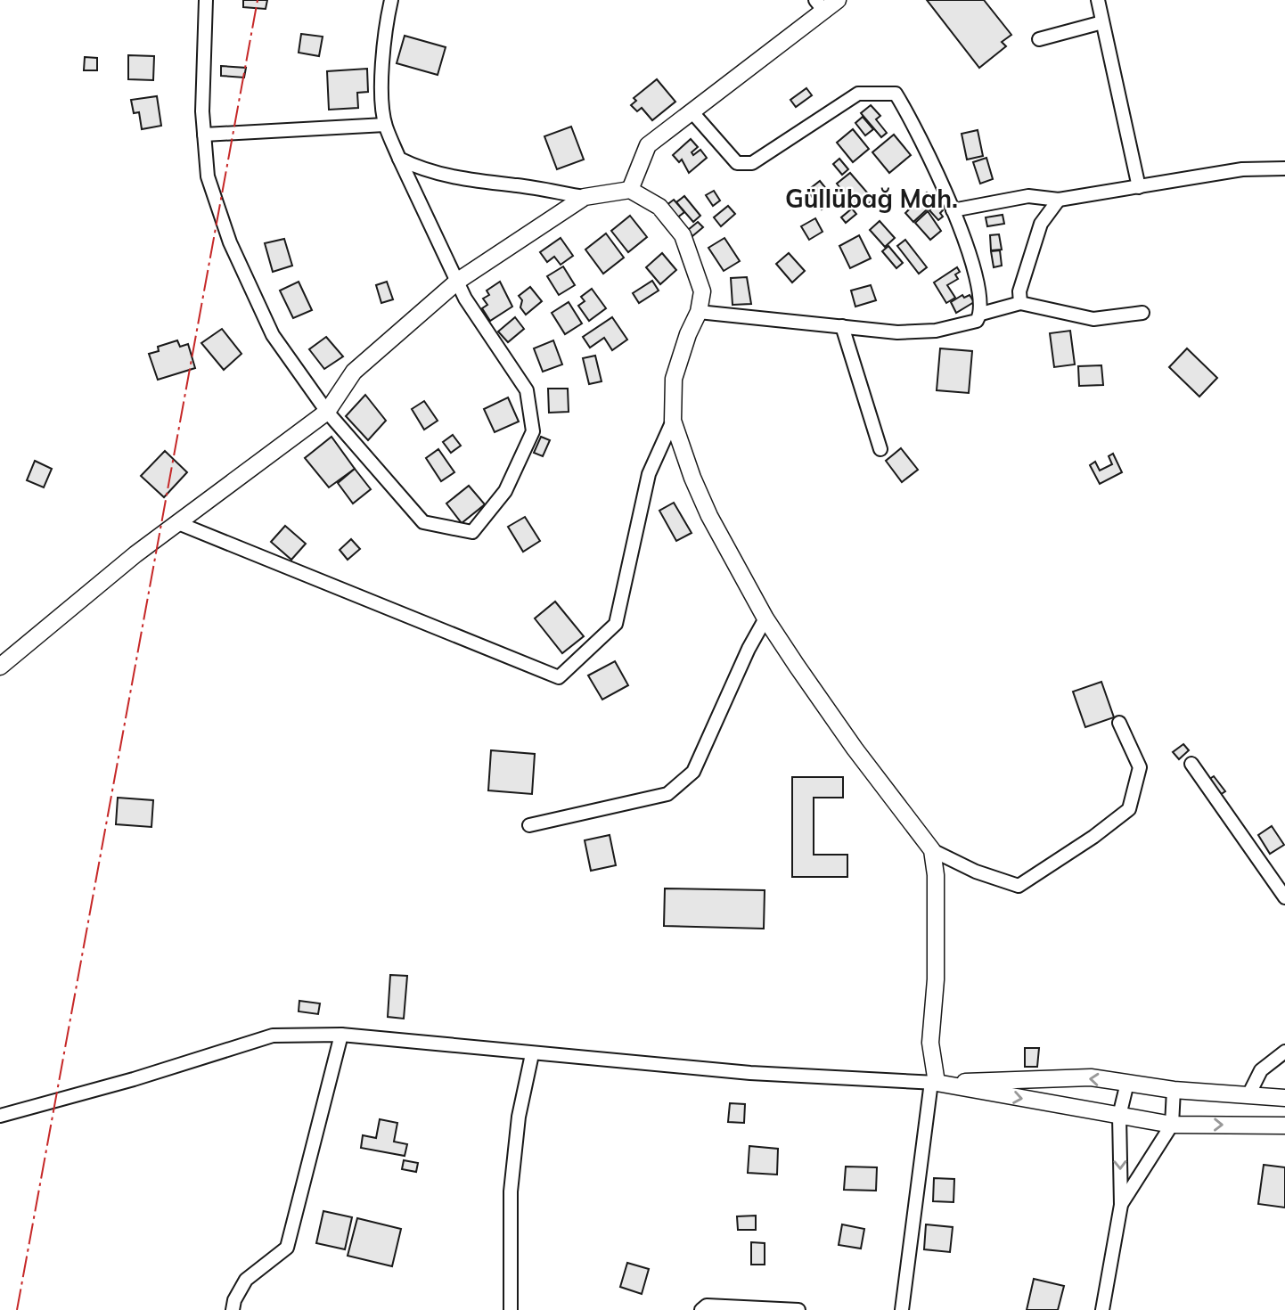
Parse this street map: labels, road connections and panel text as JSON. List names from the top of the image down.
{
  "districts": ["Güllübağ Mah."]
}
